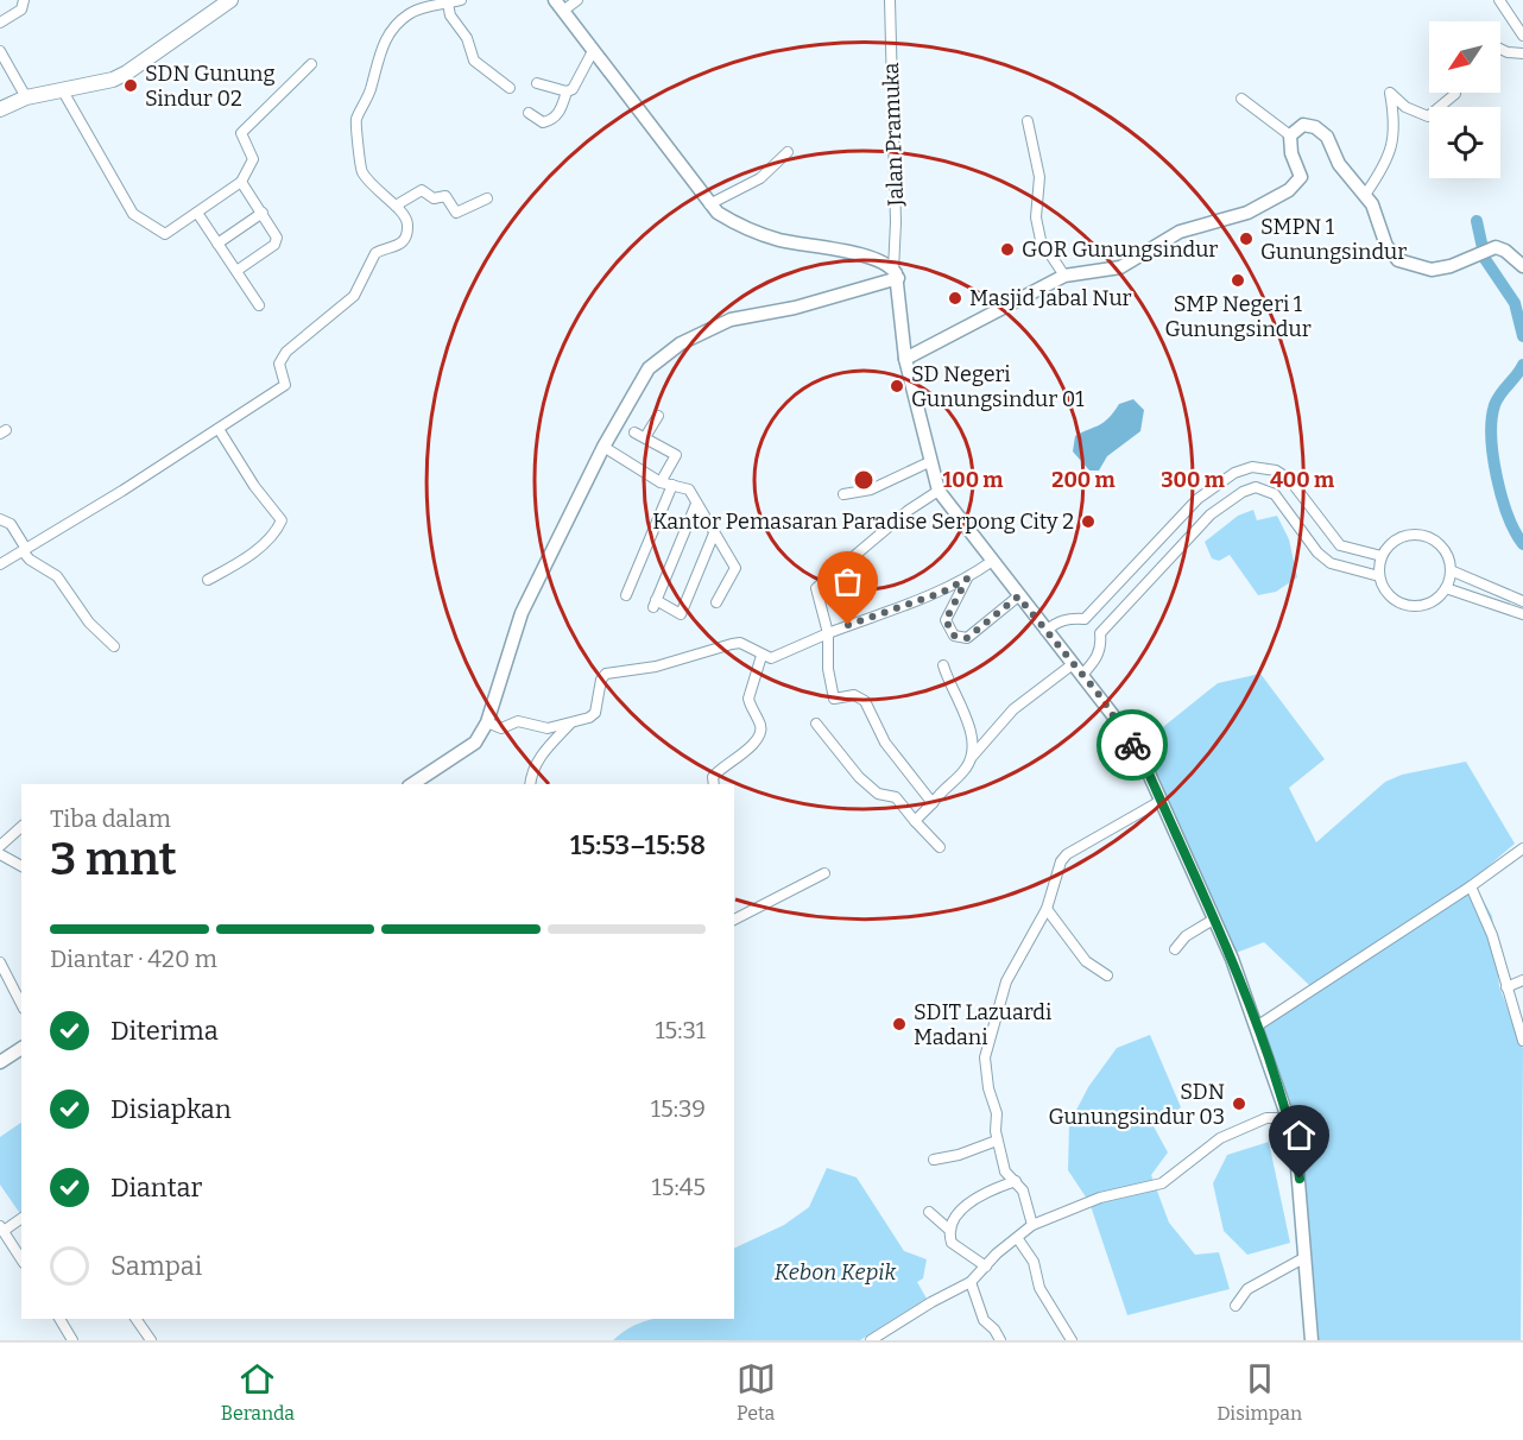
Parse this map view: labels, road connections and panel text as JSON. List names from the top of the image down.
{
  "streets": {
    "street": ["Jalan Pramuka"]
  },
  "parks": ["Kebon Kepik"],
  "places": [
    "SDN Gunung Sindur 02",
    "SMPN 1 Gunungsindur",
    "GOR Gunungsindur",
    "SMP Negeri 1 Gunungsindur",
    "Masjid Jabal Nur",
    "SD Negeri Gunungsindur 01",
    "Kantor Pemasaran Paradise Serpong City 2",
    "SDIT Lazuardi Madani",
    "SDN Gunungsindur 03"
  ],
  "north": "bottom left",
  "page": {
    "heading": ["3 mnt", "Tiba dalam", "15:53–15:58"],
    "bar": "Diantar · 420 m",
    "list": [
      ["Diterima", "15:31"],
      ["Disiapkan", "15:39"],
      ["Diantar", "15:45"],
      "Sampai"
    ],
    "tabs": ["Beranda", "Peta", "Disimpan"]
  },
  "rings": [
    "100 m",
    "200 m",
    "300 m",
    "400 m"
  ]
}
